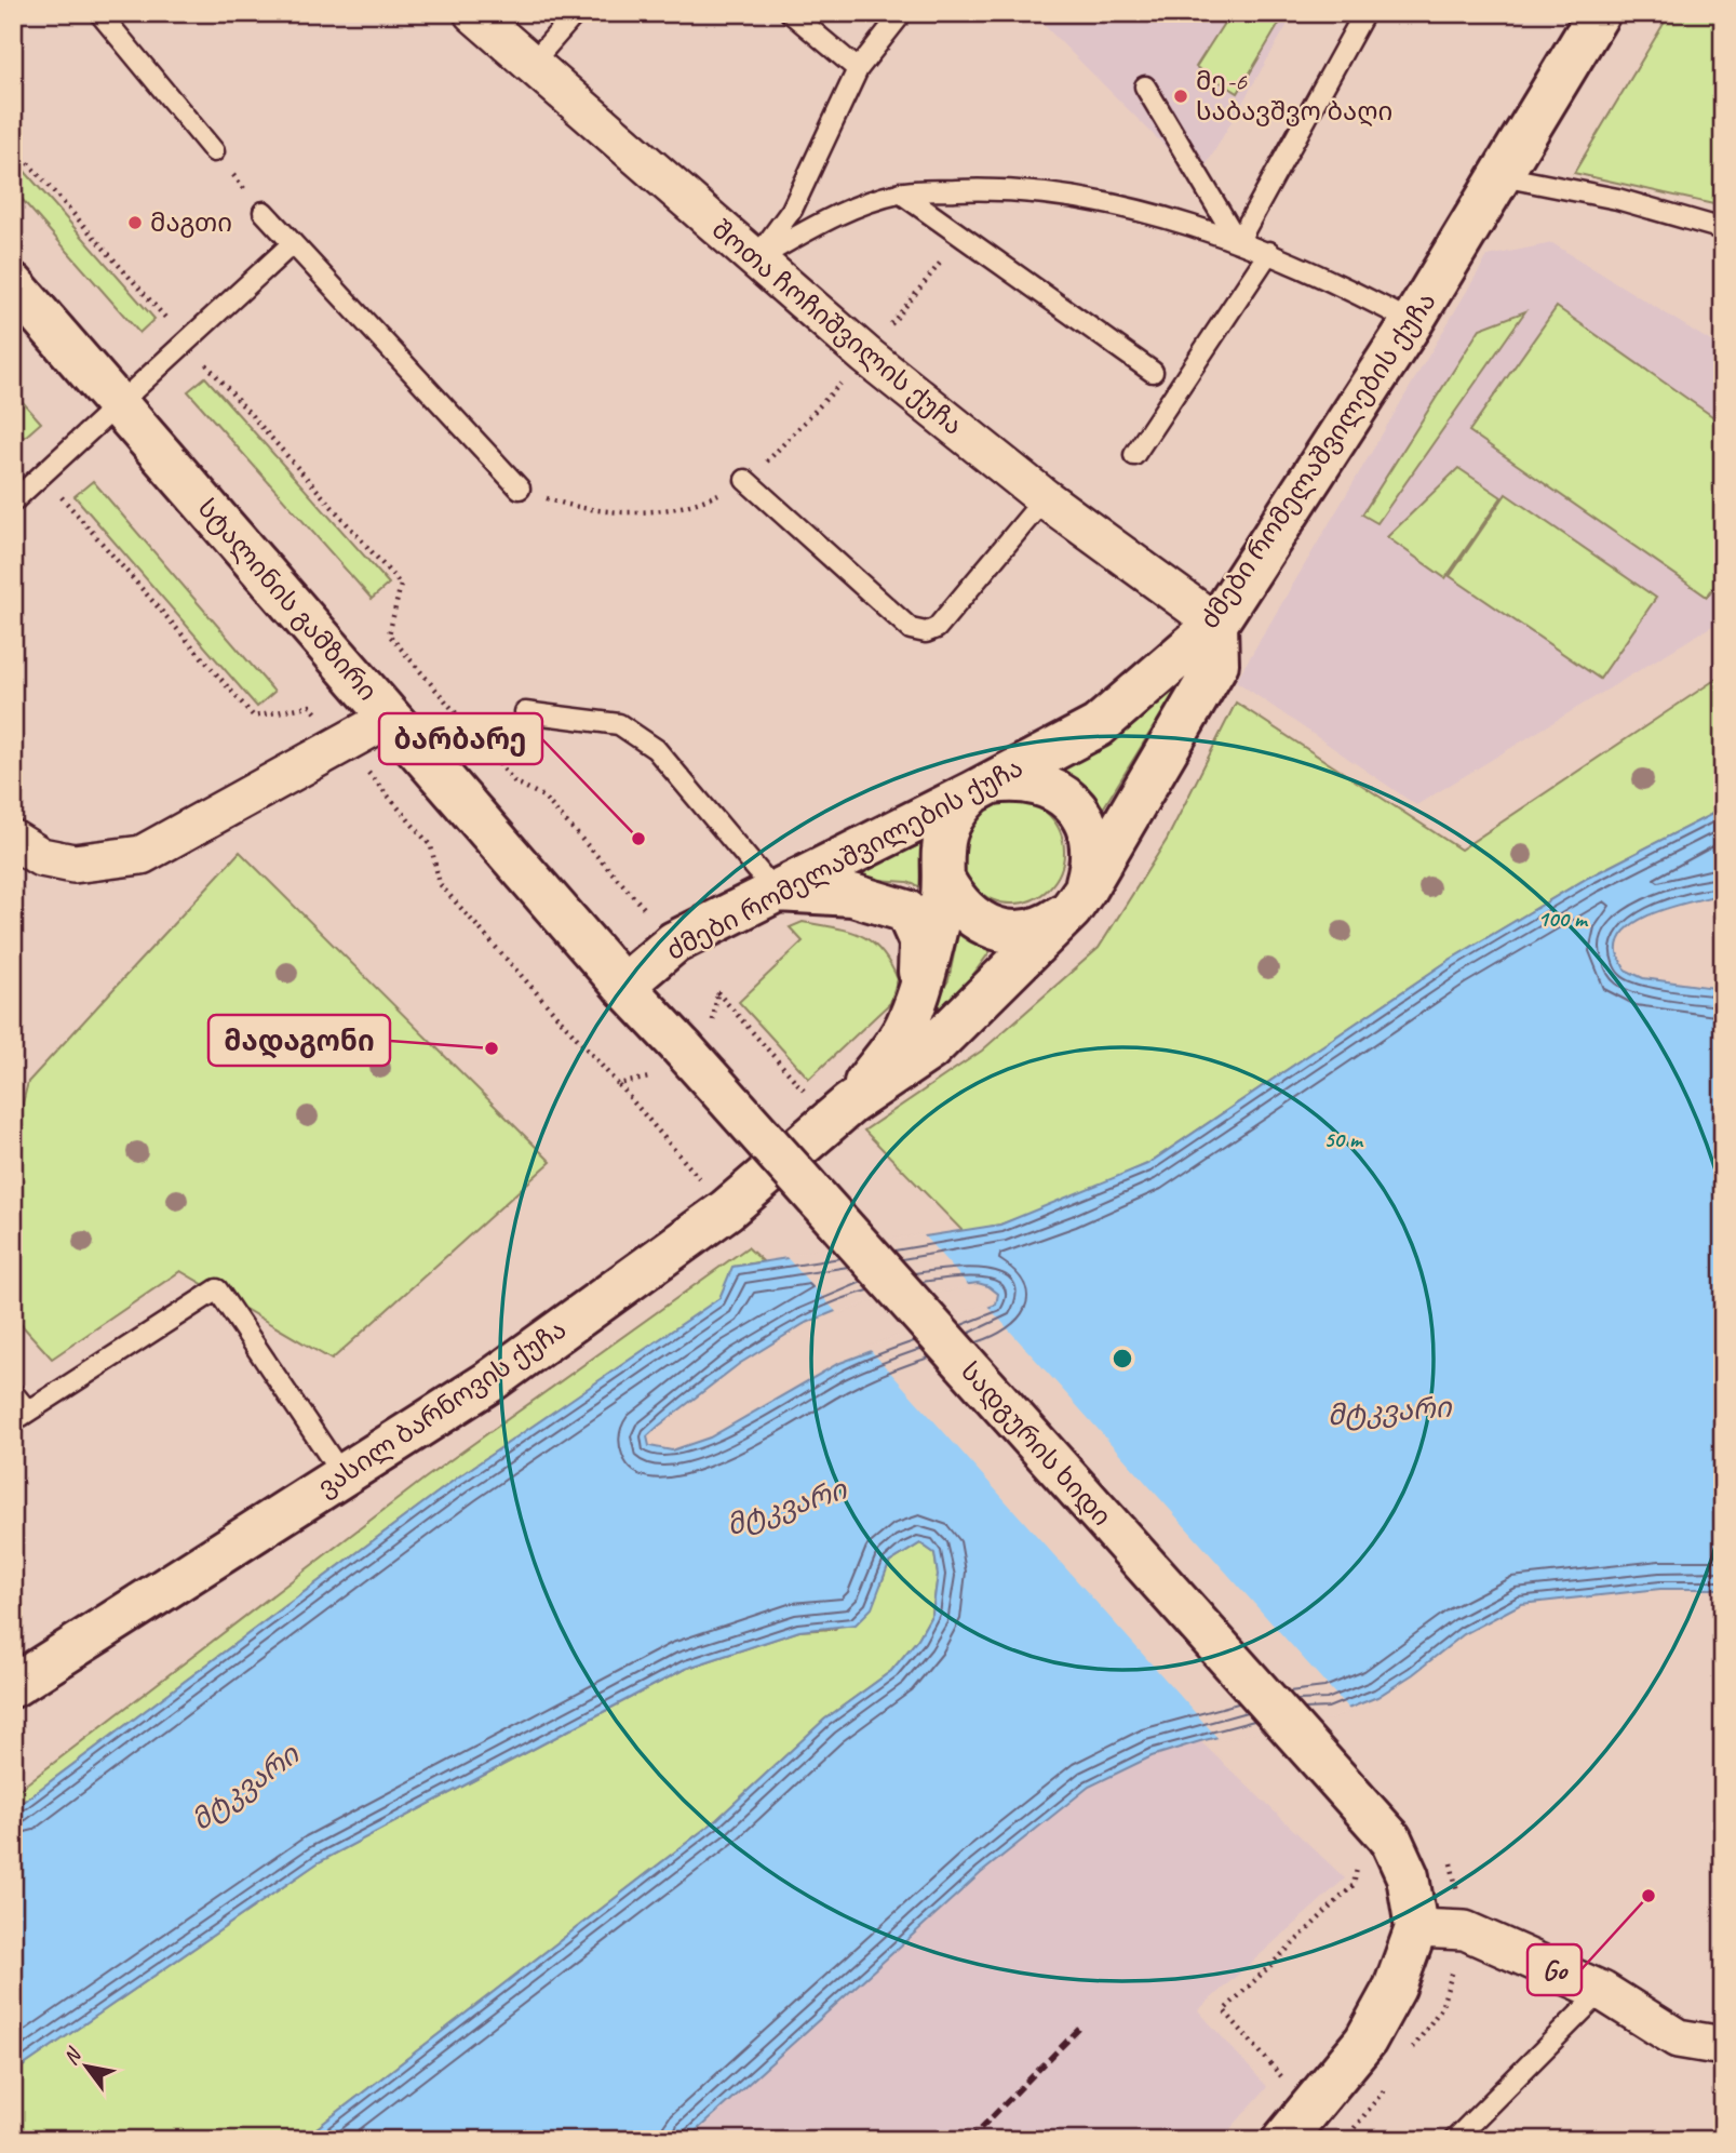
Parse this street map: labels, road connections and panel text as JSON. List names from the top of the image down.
{
  "streets": {
    "street": [
      "შოთა ჩოჩიშვილის ქუჩა",
      "ძმები რომელაშვილების ქუჩა",
      "სტალინის გამზირი",
      "ვასილ ბარნოვის ქუჩა",
      "სადგურის ხიდი"
    ]
  },
  "crossings": [
    ["შოთა ჩოჩიშვილის ქუჩა", "ძმები რომელაშვილების ქუჩა"],
    ["შოთა ჩოჩიშვილის ქუჩა", "ვასილ ბარნოვის ქუჩა"],
    ["ძმები რომელაშვილების ქუჩა", "სტალინის გამზირი"],
    ["ძმები რომელაშვილების ქუჩა", "ვასილ ბარნოვის ქუჩა"],
    ["სტალინის გამზირი", "სადგურის ხიდი"]
  ],
  "water": ["მტკვარი"],
  "places": [
    "მე-6 საბავშვო ბაღი",
    "მაგთი",
    "ბარბარე",
    "მადაგონი",
    "Go"
  ],
  "north": "top left",
  "rings": ["100 m", "50 m"]
}
